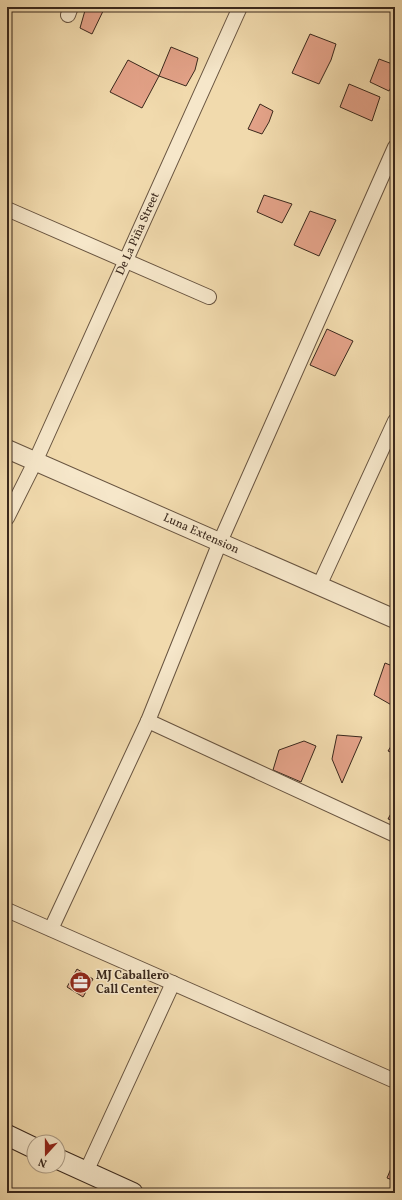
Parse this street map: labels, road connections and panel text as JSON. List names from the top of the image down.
{
  "streets": {
    "street": ["De La Piña Street", "Luna Extension"]
  },
  "crossings": [
    ["De La Piña Street", "Luna Extension"]
  ],
  "places": {
    "office": ["MJ Caballero Call Center"]
  },
  "north": "bottom"
}
